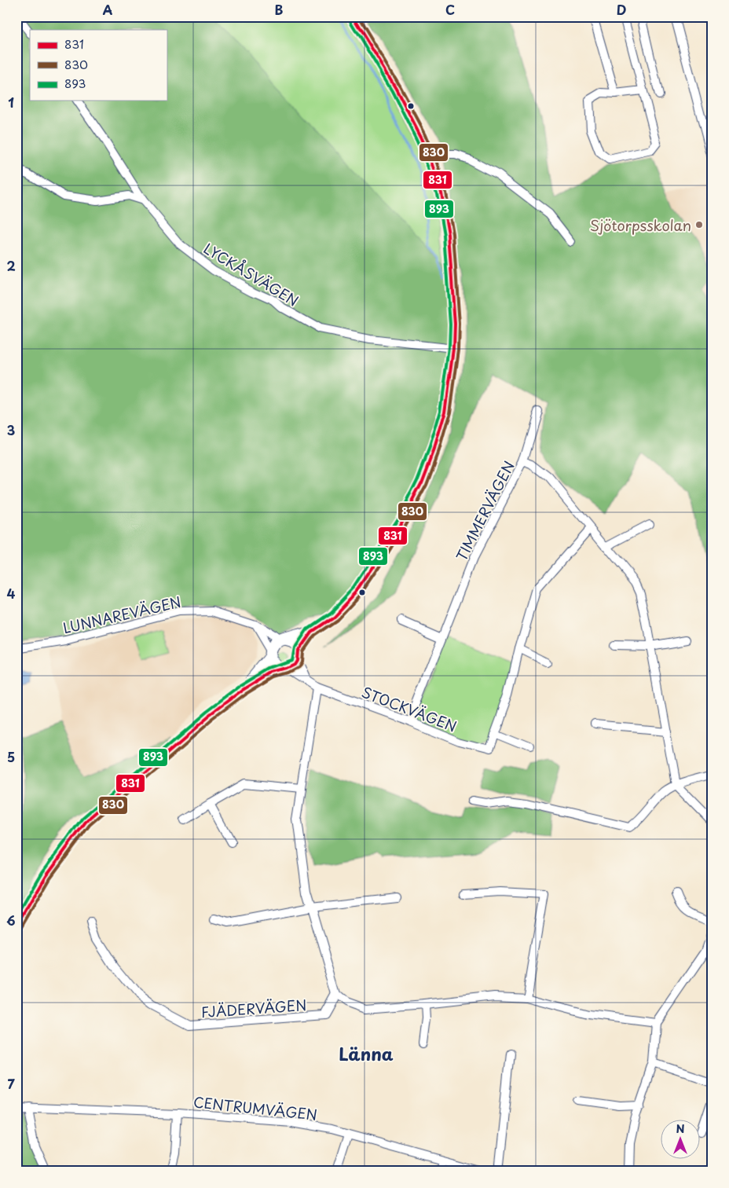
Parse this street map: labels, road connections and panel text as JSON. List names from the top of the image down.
{
  "streets": {
    "street": [
      "LYCKÅSVÄGEN",
      "TIMMERVÄGEN",
      "LUNNAREVÄGEN",
      "STOCKVÄGEN",
      "FJÄDERVÄGEN",
      "CENTRUMVÄGEN"
    ]
  },
  "crossings": [
    ["TIMMERVÄGEN", "STOCKVÄGEN"],
    ["LUNNAREVÄGEN", "STOCKVÄGEN"]
  ],
  "districts": ["Länna"],
  "places": ["Sjötorpsskolan"],
  "lines": ["transit line 831", "transit line 830", "transit line 893"],
  "legend": ["831", "830", "893"],
  "north": "top",
  "grid": {
    "columns": [
      "A",
      "B",
      "C",
      "D"
    ],
    "rows": [
      "1",
      "2",
      "3",
      "4",
      "5",
      "6",
      "7"
    ]
  }
}
